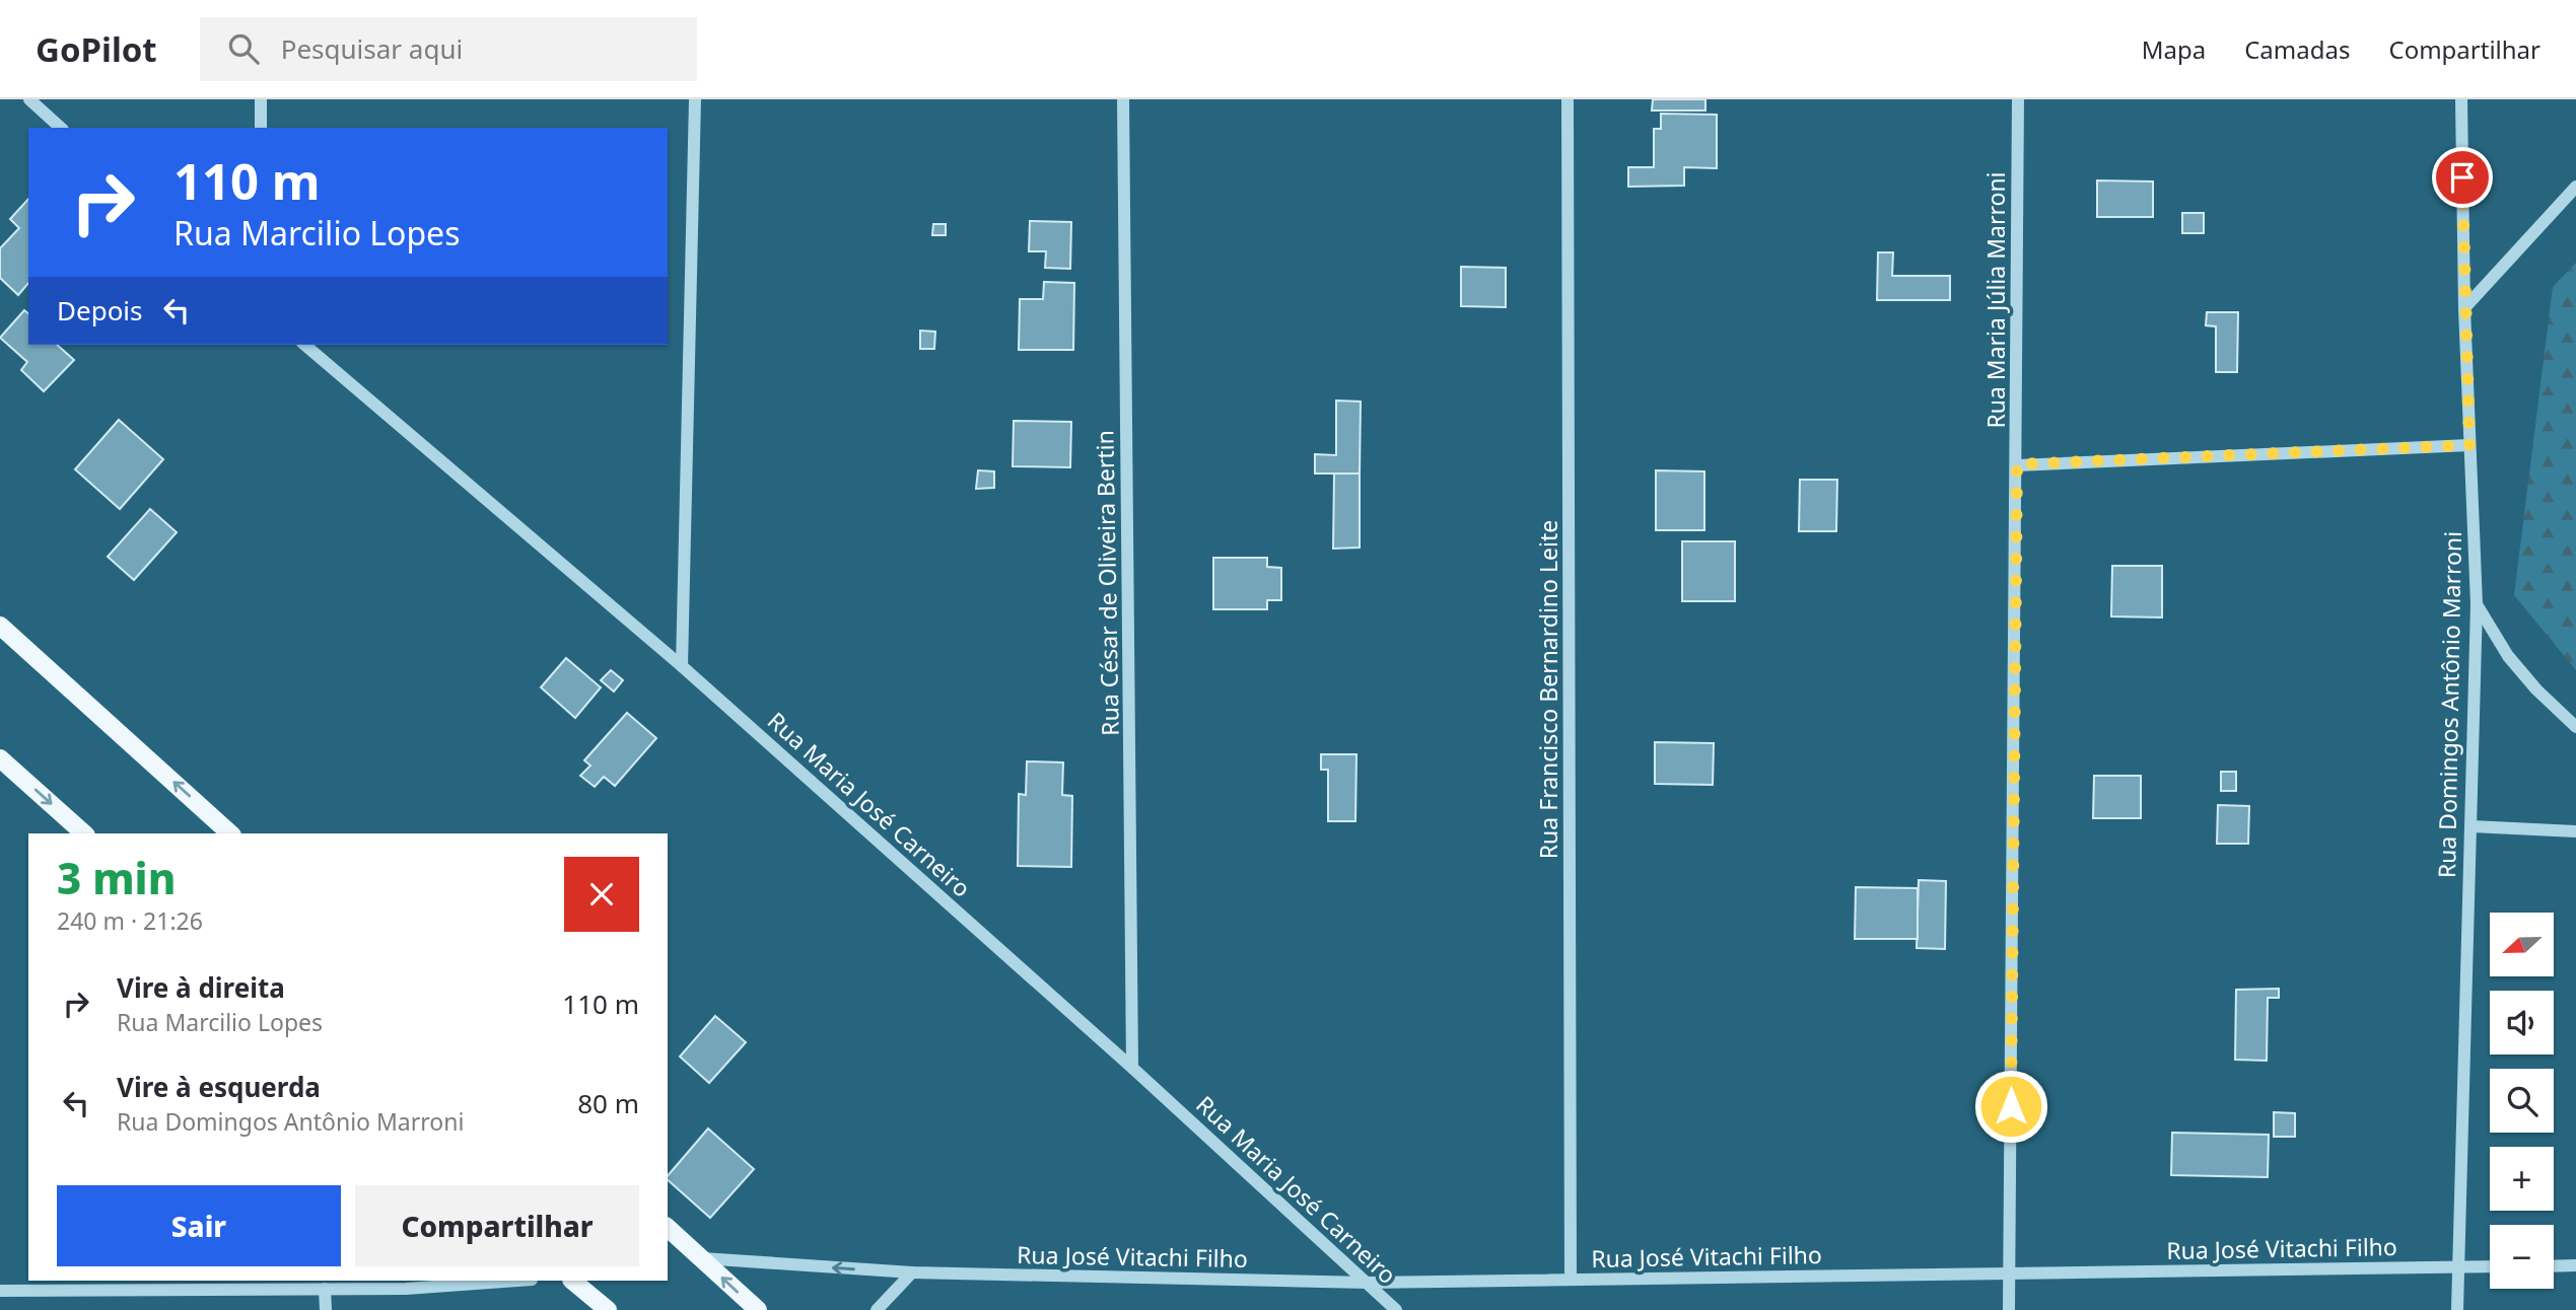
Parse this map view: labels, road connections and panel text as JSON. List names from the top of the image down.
{
  "streets": {
    "street": [
      "Rua Maria Júlia Marroni",
      "Rua César de Oliveira Bertin",
      "Rua Francisco Bernardino Leite",
      "Rua Domingos Antônio Marroni",
      "Rua Maria José Carneiro",
      "Rua José Vitachi Filho"
    ]
  },
  "crossings": [
    ["Rua Maria Júlia Marroni", "Rua José Vitachi Filho"],
    ["Rua César de Oliveira Bertin", "Rua Maria José Carneiro"],
    ["Rua Francisco Bernardino Leite", "Rua José Vitachi Filho"],
    ["Rua Domingos Antônio Marroni", "Rua José Vitachi Filho"],
    ["Rua Maria José Carneiro", "Rua José Vitachi Filho"]
  ],
  "north": "left",
  "page": {
    "header": "GoPilot",
    "search": "Pesquisar aqui",
    "nav": ["Mapa", "Camadas", "Compartilhar"],
    "turn": ["110 m", "Rua Marcilio Lopes"],
    "then": "Depois",
    "heading": ["3 min", "240 m · 21:26"],
    "map_buttons": ["+", "−"],
    "list": [
      {
        "name": "Vire à direita",
        "note": "Rua Marcilio Lopes",
        "value": "110 m"
      },
      {
        "name": "Vire à esquerda",
        "note": "Rua Domingos Antônio Marroni",
        "value": "80 m"
      }
    ],
    "buttons": ["Sair", "Compartilhar"]
  }
}
